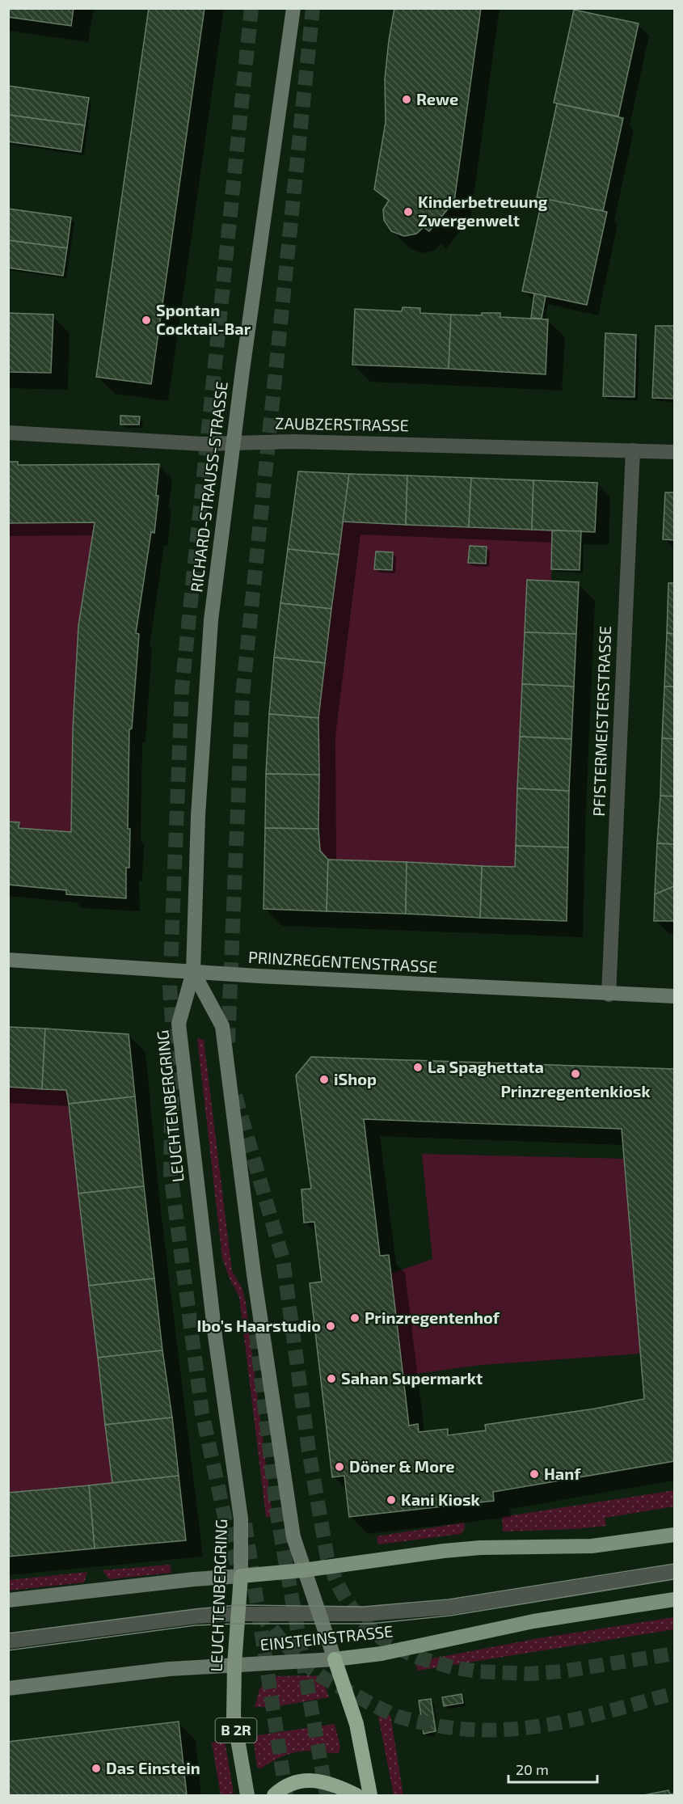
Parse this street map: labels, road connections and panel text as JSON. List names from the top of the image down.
{
  "streets": {
    "main road": [
      "RICHARD-STRAUSS-STRASSE",
      "PRINZREGENTENSTRASSE",
      "LEUCHTENBERGRING",
      "EINSTEINSTRASSE",
      "B 2R"
    ],
    "street": ["ZAUBZERSTRASSE", "PFISTERMEISTERSTRASSE"]
  },
  "crossings": [
    ["ZAUBZERSTRASSE", "RICHARD-STRAUSS-STRASSE"],
    ["ZAUBZERSTRASSE", "PFISTERMEISTERSTRASSE"],
    ["RICHARD-STRAUSS-STRASSE", "PRINZREGENTENSTRASSE"],
    ["RICHARD-STRAUSS-STRASSE", "LEUCHTENBERGRING"],
    ["PFISTERMEISTERSTRASSE", "PRINZREGENTENSTRASSE"],
    ["PRINZREGENTENSTRASSE", "LEUCHTENBERGRING"],
    ["LEUCHTENBERGRING", "EINSTEINSTRASSE"]
  ],
  "places": [
    "Rewe",
    "Kinderbetreuung Zwergenwelt",
    "Spontan Cocktail-Bar",
    "La Spaghettata",
    "Prinzregentenkiosk",
    "iShop",
    "Prinzregentenhof",
    "Ibo's Haarstudio",
    "Sahan Supermarkt",
    "Döner & More",
    "Hanf",
    "Kani Kiosk",
    "Das Einstein"
  ],
  "scale_bar": "20 m"
}
